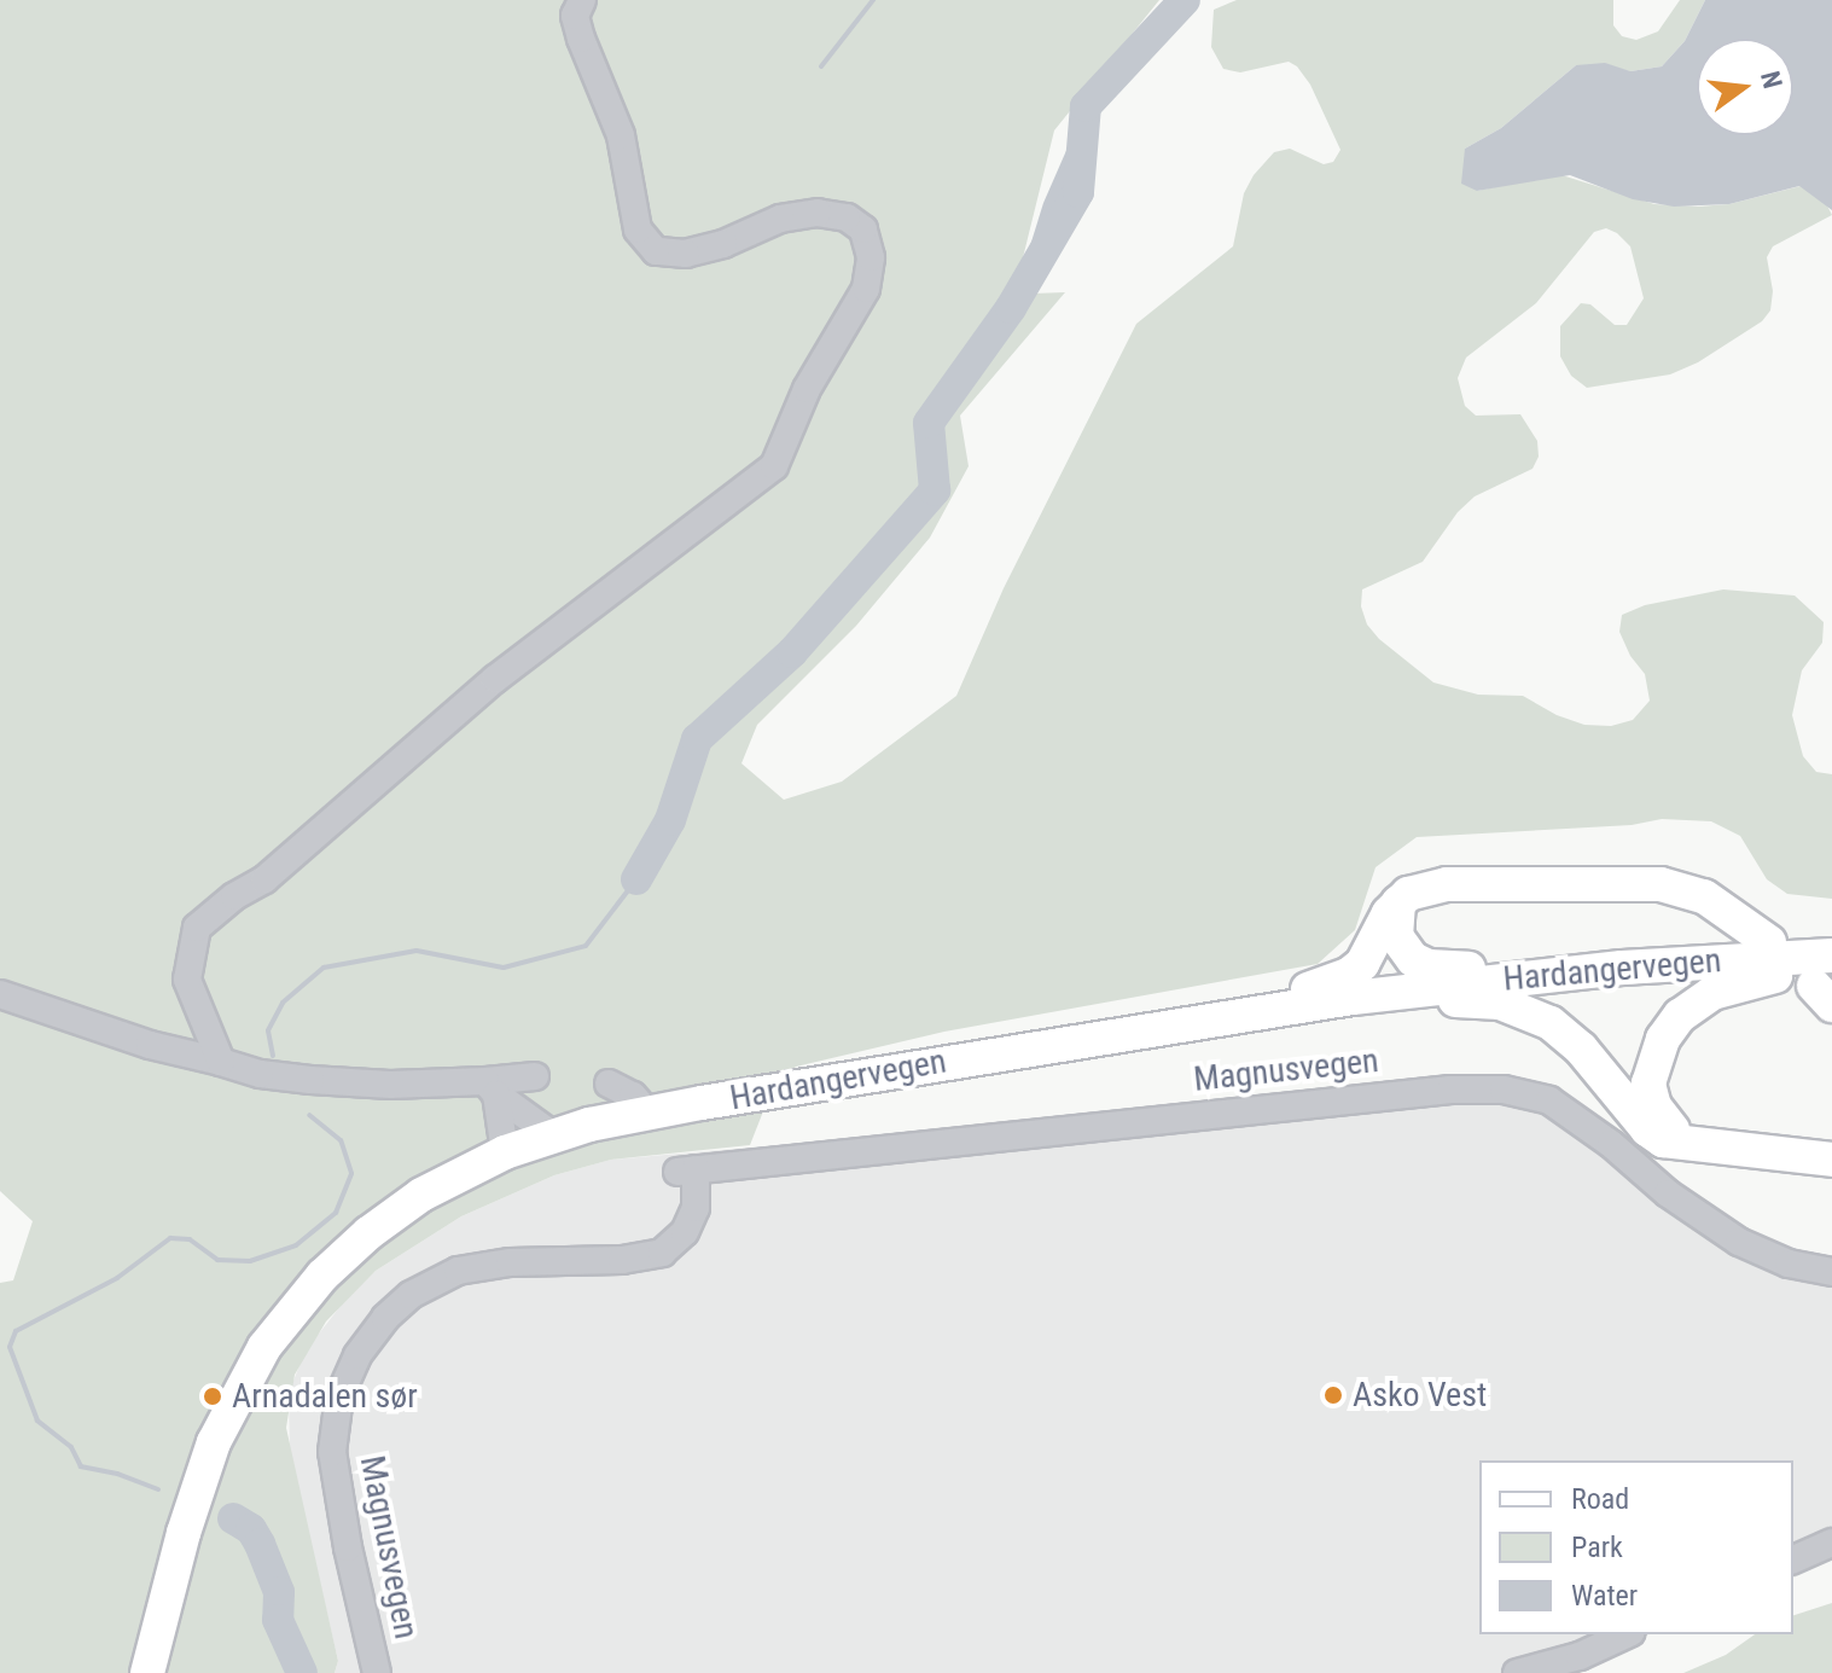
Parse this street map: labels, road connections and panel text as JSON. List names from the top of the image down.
{
  "streets": {
    "main road": ["Hardangervegen"],
    "lane": ["Magnusvegen"]
  },
  "places": ["Asko Vest", "Arnadalen sør"],
  "legend": ["Road", "Park", "Water"],
  "north": "right"
}
